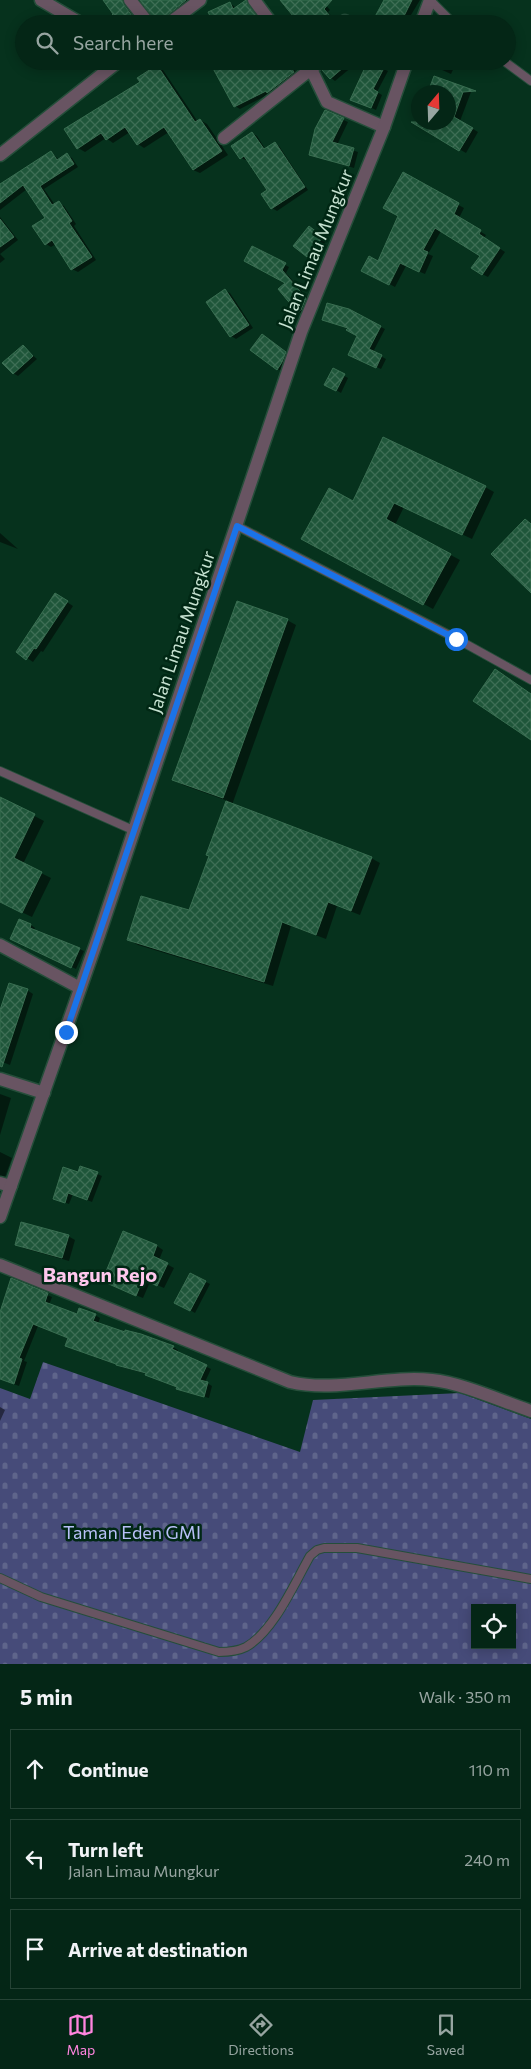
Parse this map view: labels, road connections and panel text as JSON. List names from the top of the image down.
{
  "streets": {
    "street": ["Jalan Limau Mungkur"]
  },
  "districts": ["Bangun Rejo"],
  "parks": ["Taman Eden GMI"],
  "north": "top",
  "page": {
    "search": "Search here",
    "heading": ["5 min", "Walk · 350 m"],
    "list": [
      ["Continue", "110 m"],
      ["Turn left", "Jalan Limau Mungkur", "240 m"],
      "Arrive at destination"
    ],
    "nav": ["Map", "Directions", "Saved"]
  }
}
